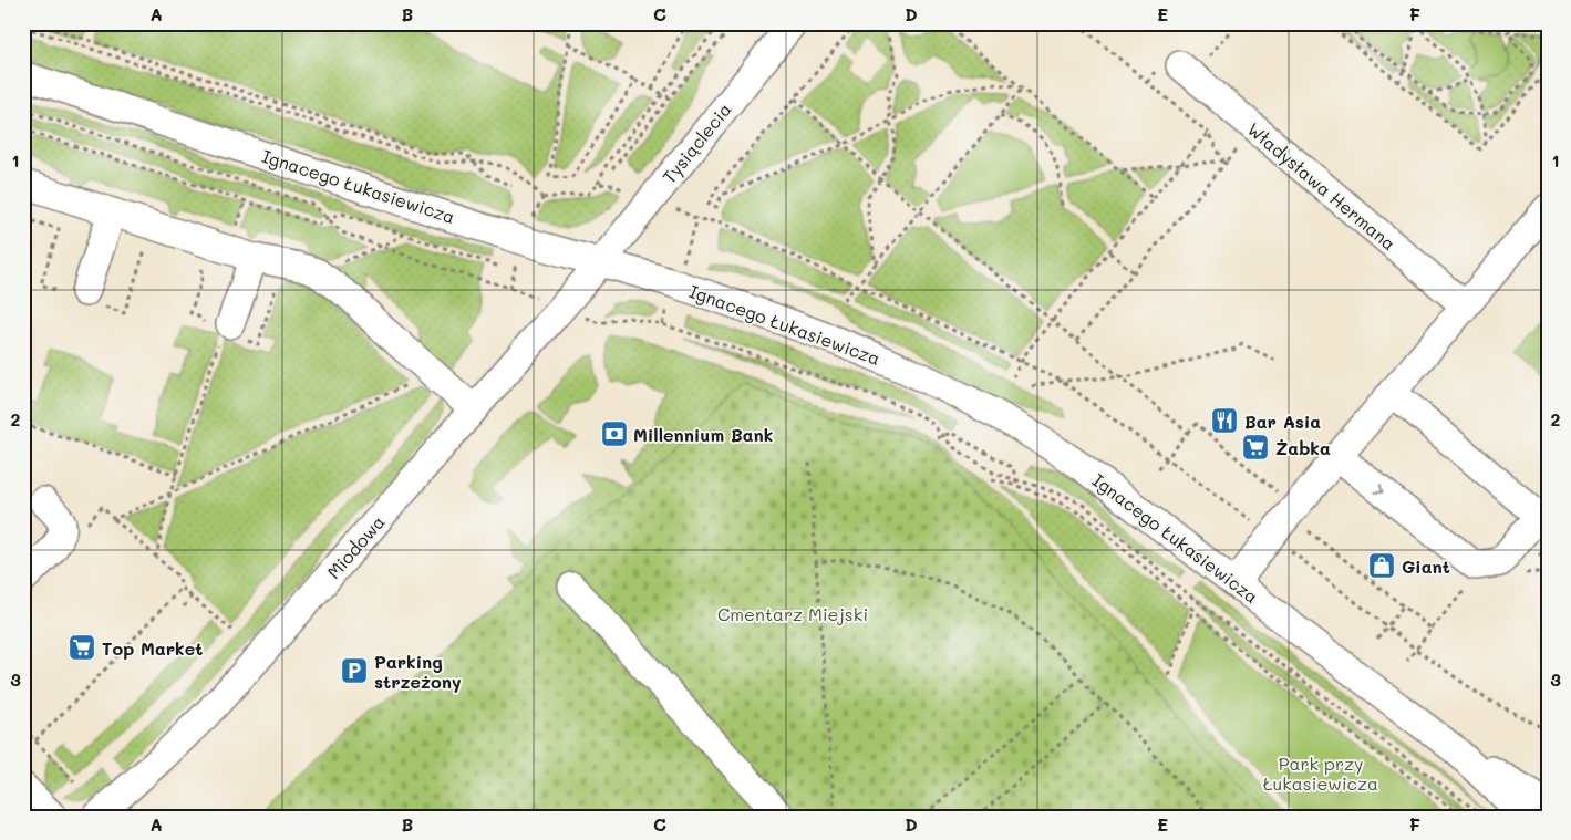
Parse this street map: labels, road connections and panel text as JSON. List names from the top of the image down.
{
  "streets": {
    "street": [
      "Tysiąclecia",
      "Ignacego Łukasiewicza",
      "Władysława Hermana",
      "Miodowa"
    ]
  },
  "crossings": [
    ["Tysiąclecia", "Ignacego Łukasiewicza"],
    ["Tysiąclecia", "Miodowa"],
    ["Ignacego Łukasiewicza", "Miodowa"]
  ],
  "parks": ["Cmentarz Miejski", "Park przy Łukasiewicza"],
  "places": {
    "restaurant": ["Bar Asia"],
    "bank": ["Millennium Bank"],
    "supermarket": ["Żabka", "Top Market"],
    "shop": ["Giant"],
    "parking": ["Parking strzeżony"]
  },
  "grid": {
    "columns": [
      "A",
      "B",
      "C",
      "D",
      "E",
      "F"
    ],
    "rows": ["1", "2", "3"]
  }
}
